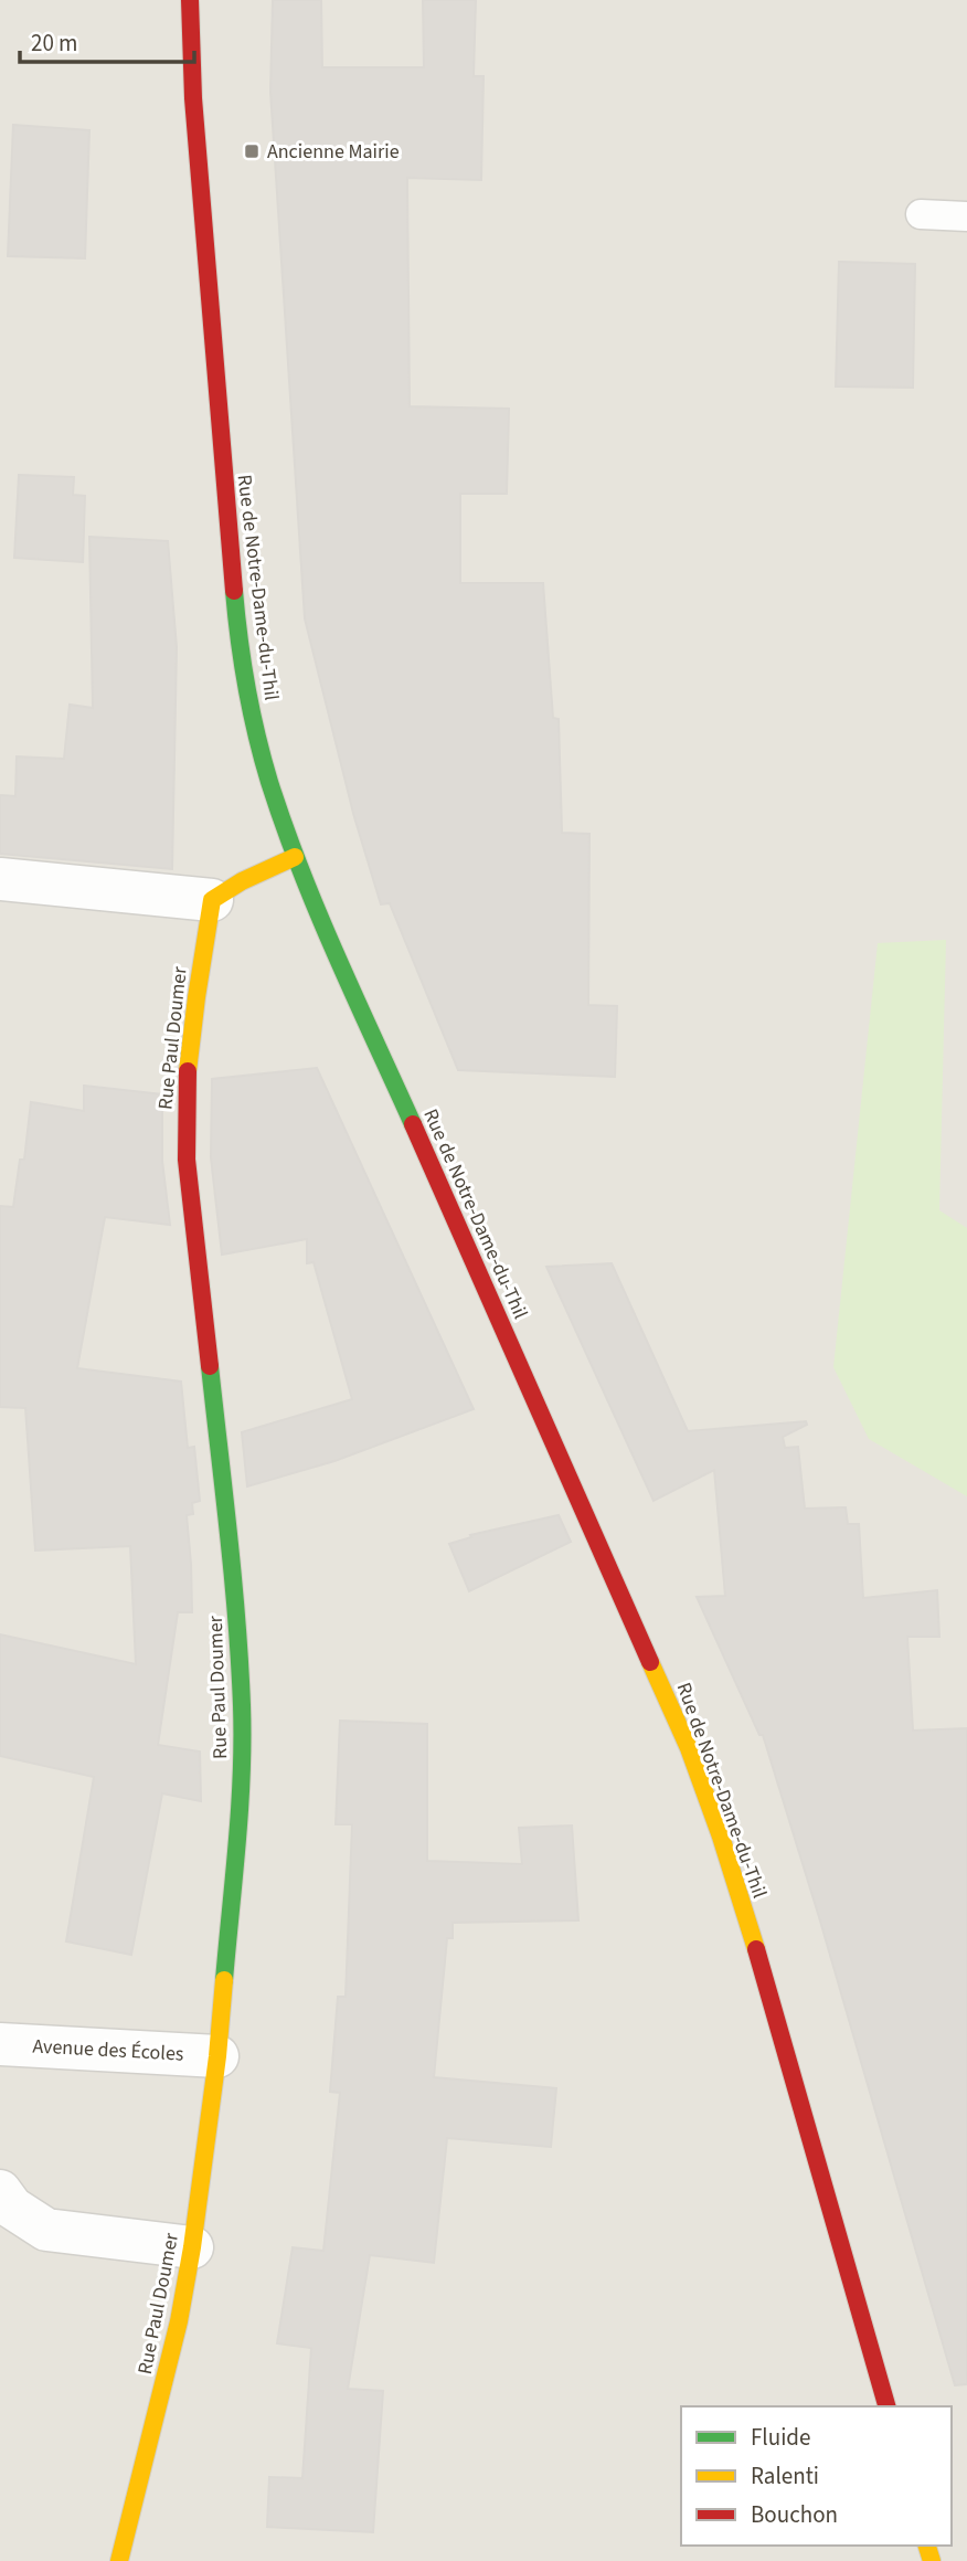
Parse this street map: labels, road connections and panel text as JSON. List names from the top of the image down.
{
  "streets": {
    "main road": ["Rue de Notre-Dame-du-Thil", "Rue Paul Doumer"],
    "street": ["Avenue des Écoles"]
  },
  "crossings": [
    ["Rue Paul Doumer", "Avenue des Écoles"]
  ],
  "places": {
    "transit": ["Ancienne Mairie"]
  },
  "legend": ["Fluide", "Ralenti", "Bouchon"],
  "scale_bar": "20 m"
}
